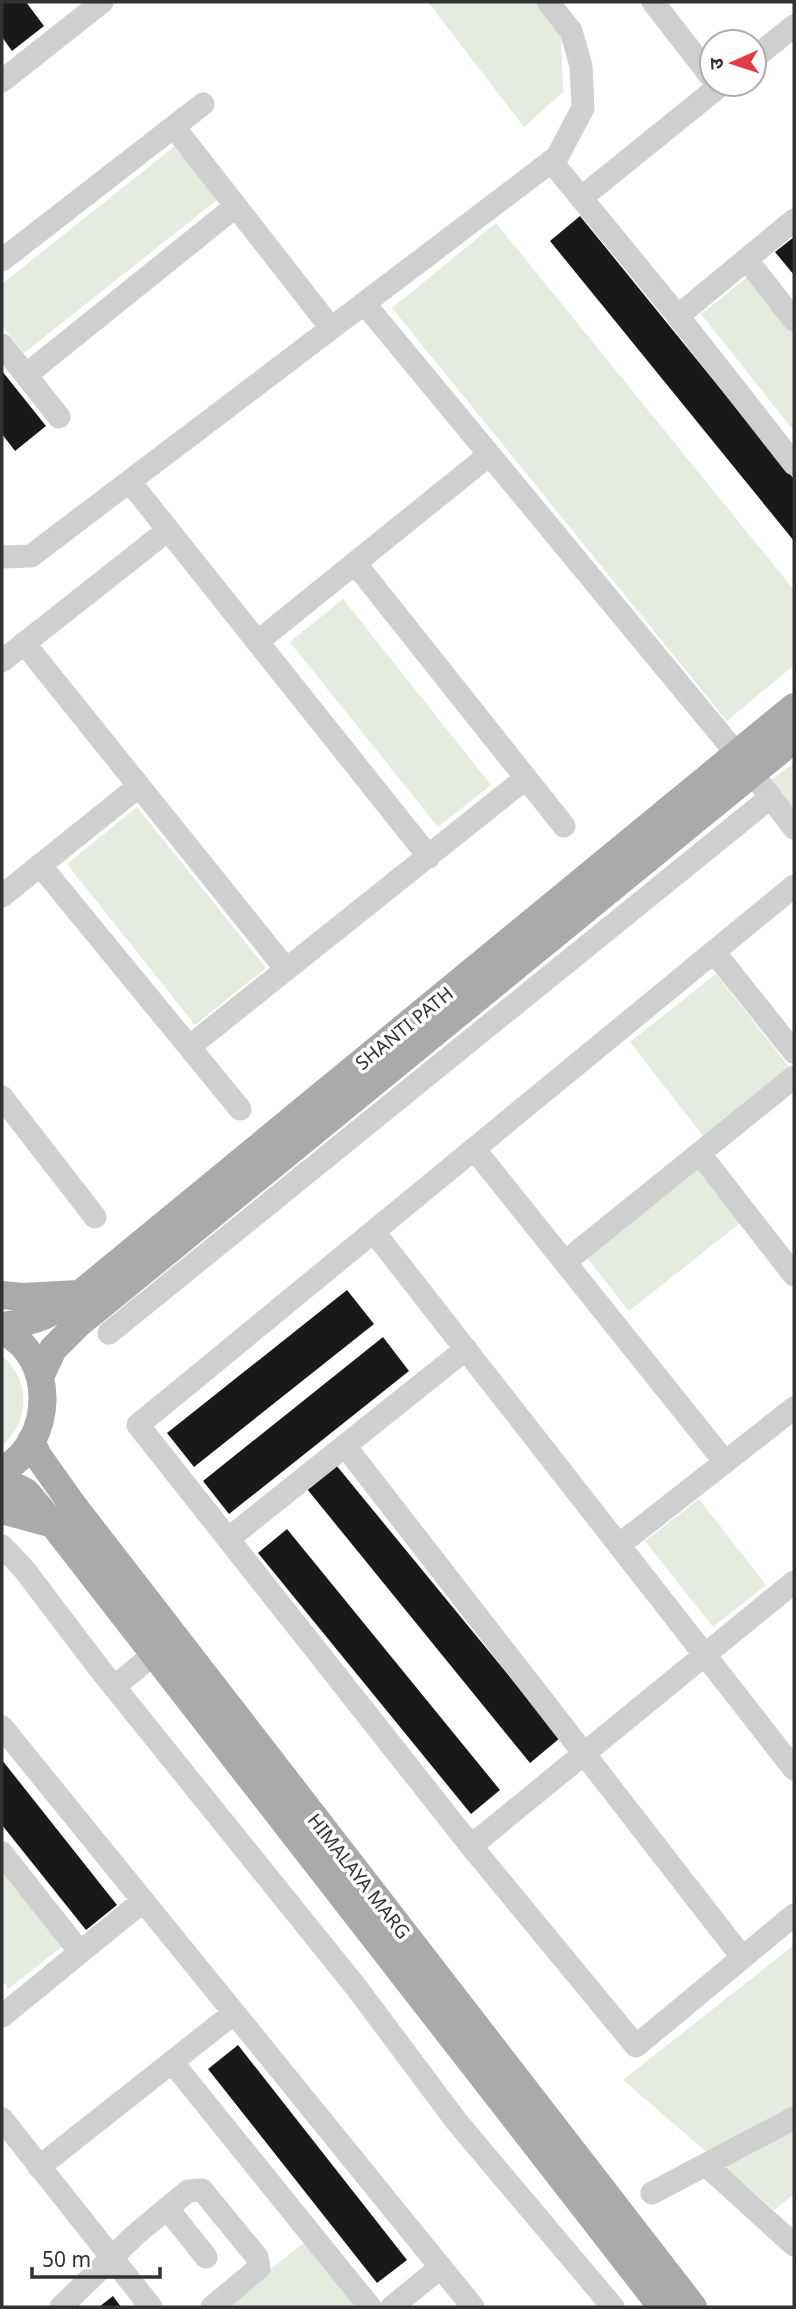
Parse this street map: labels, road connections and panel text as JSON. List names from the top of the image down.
{
  "streets": {
    "main road": ["SHANTI PATH", "HIMALAYA MARG"]
  },
  "scale_bar": "50 m",
  "north": "left"
}
